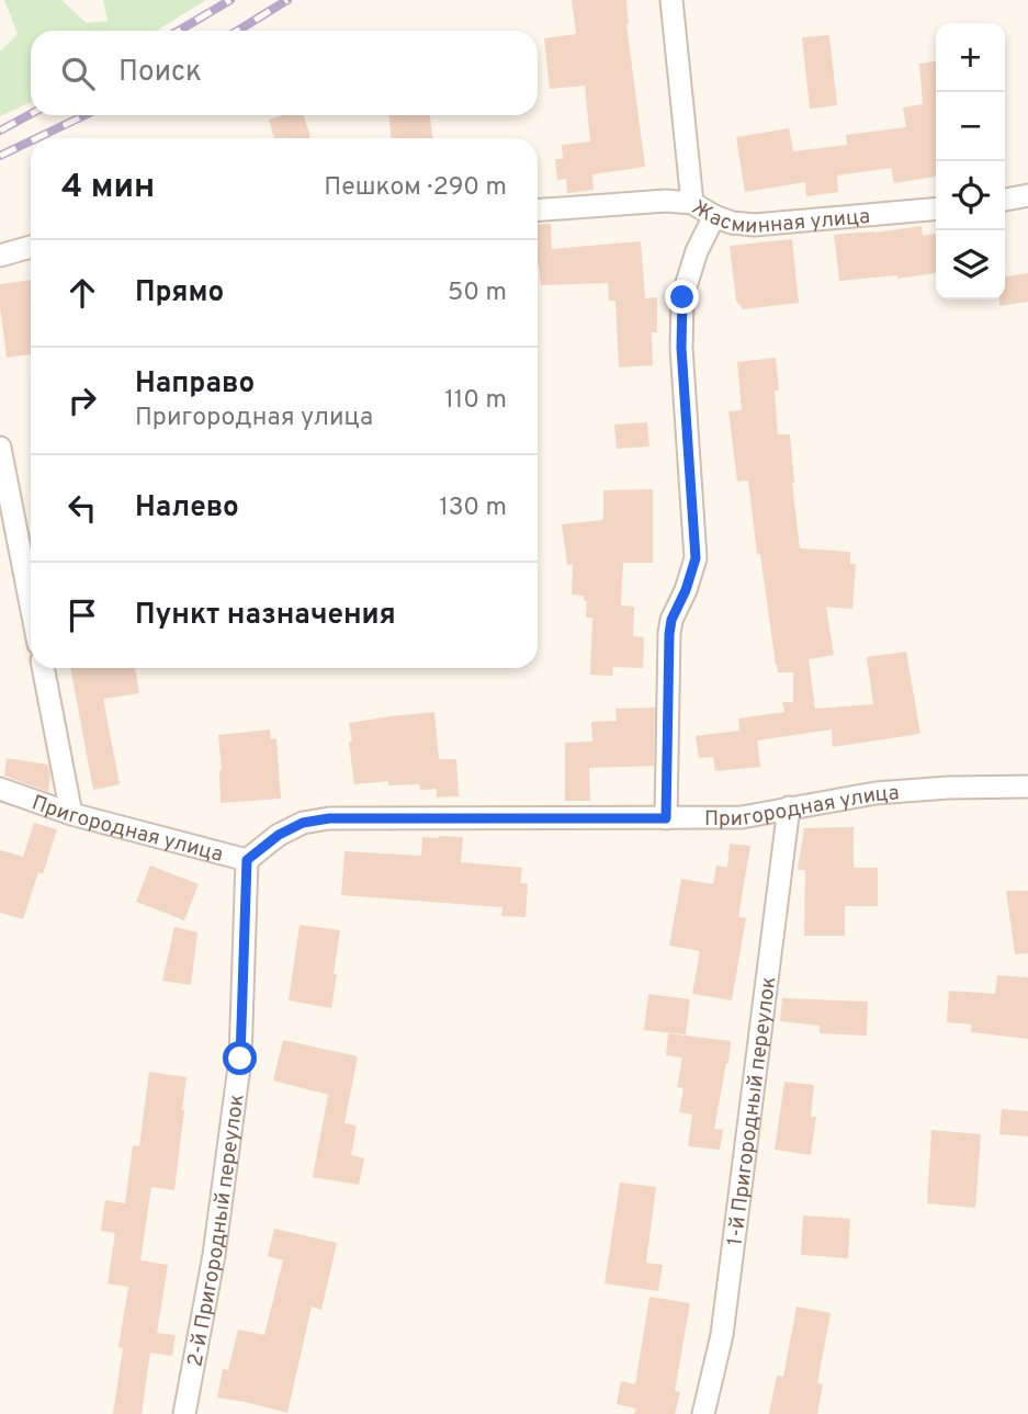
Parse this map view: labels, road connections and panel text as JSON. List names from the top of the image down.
{
  "streets": {
    "street": [
      "Жасминная улица",
      "Пригородная улица",
      "1-й Пригородный переулок",
      "2-й Пригородный переулок"
    ]
  },
  "crossings": [
    ["Пригородная улица", "1-й Пригородный переулок"],
    ["Пригородная улица", "2-й Пригородный переулок"]
  ],
  "page": {
    "map_buttons": ["+", "−"],
    "search": "Поиск",
    "heading": ["4 мин", "Пешком · 290 m"],
    "list": [
      ["Прямо", "50 m"],
      ["Направо", "Пригородная улица", "110 m"],
      ["Налево", "130 m"],
      "Пункт назначения"
    ]
  }
}
